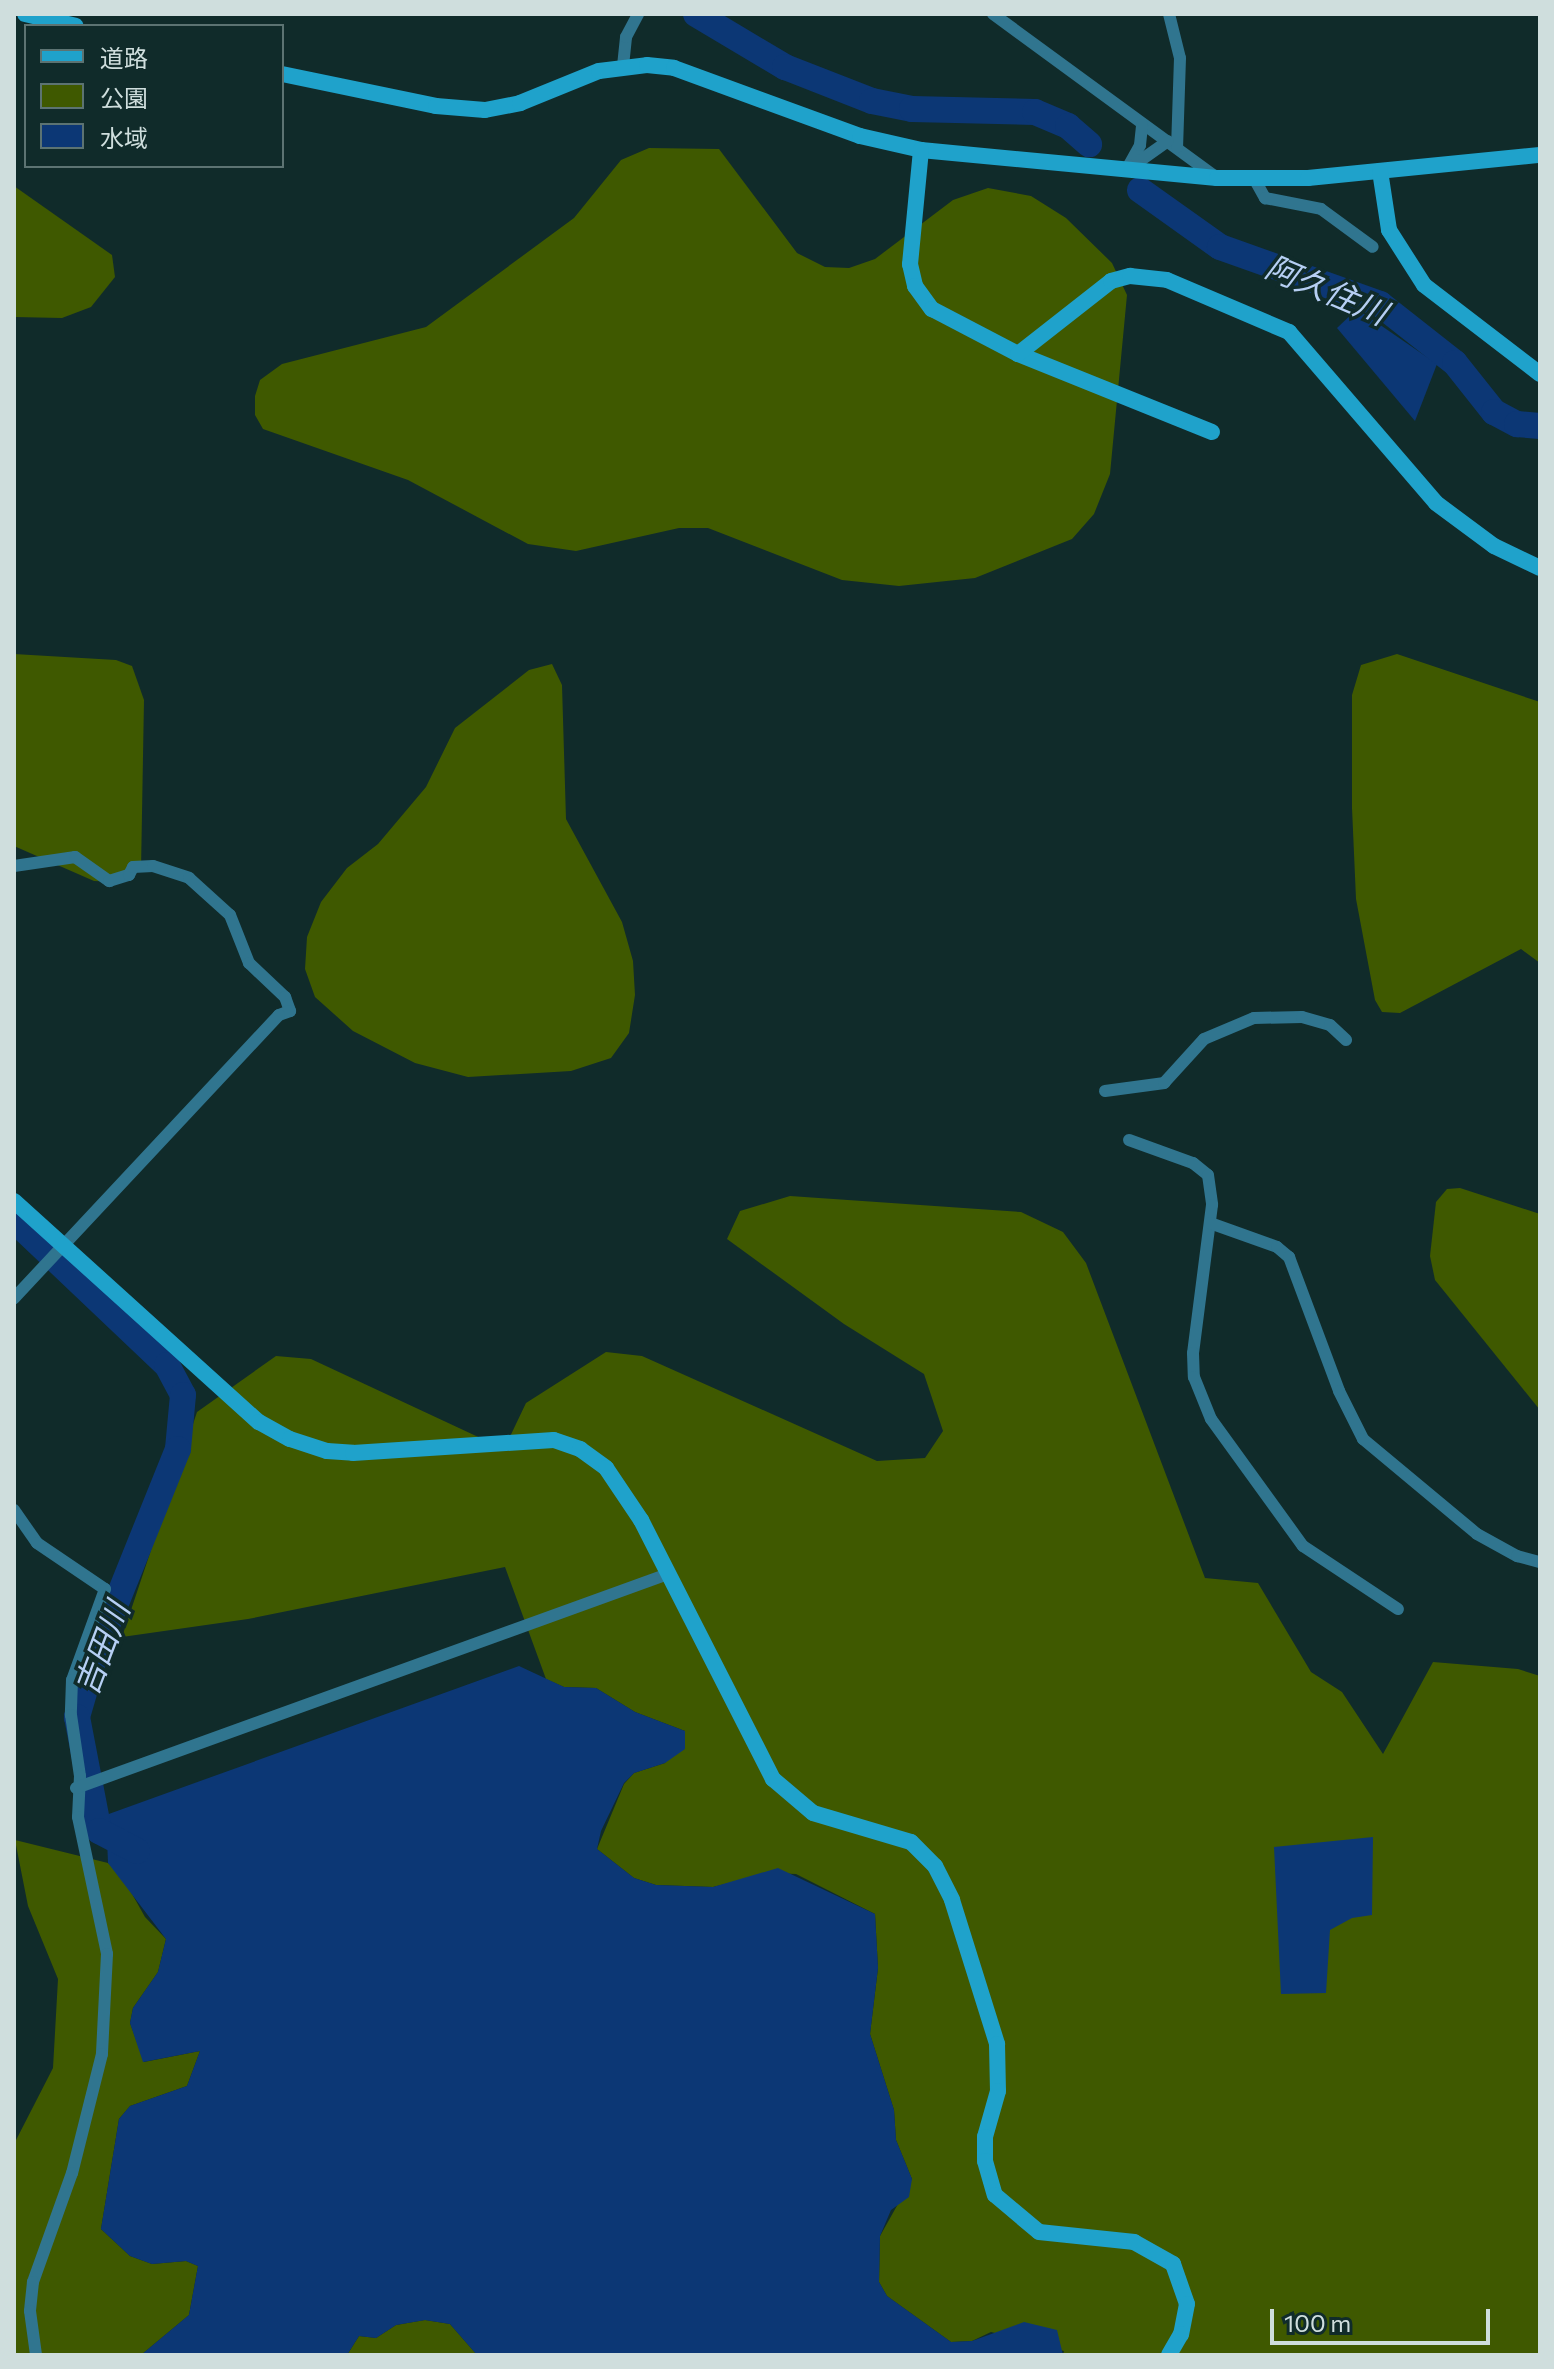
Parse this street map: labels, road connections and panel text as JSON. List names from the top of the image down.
{
  "water": ["阿久住川", "吉田川"],
  "legend": ["道路", "公園", "水域"],
  "scale_bar": "100 m"
}
